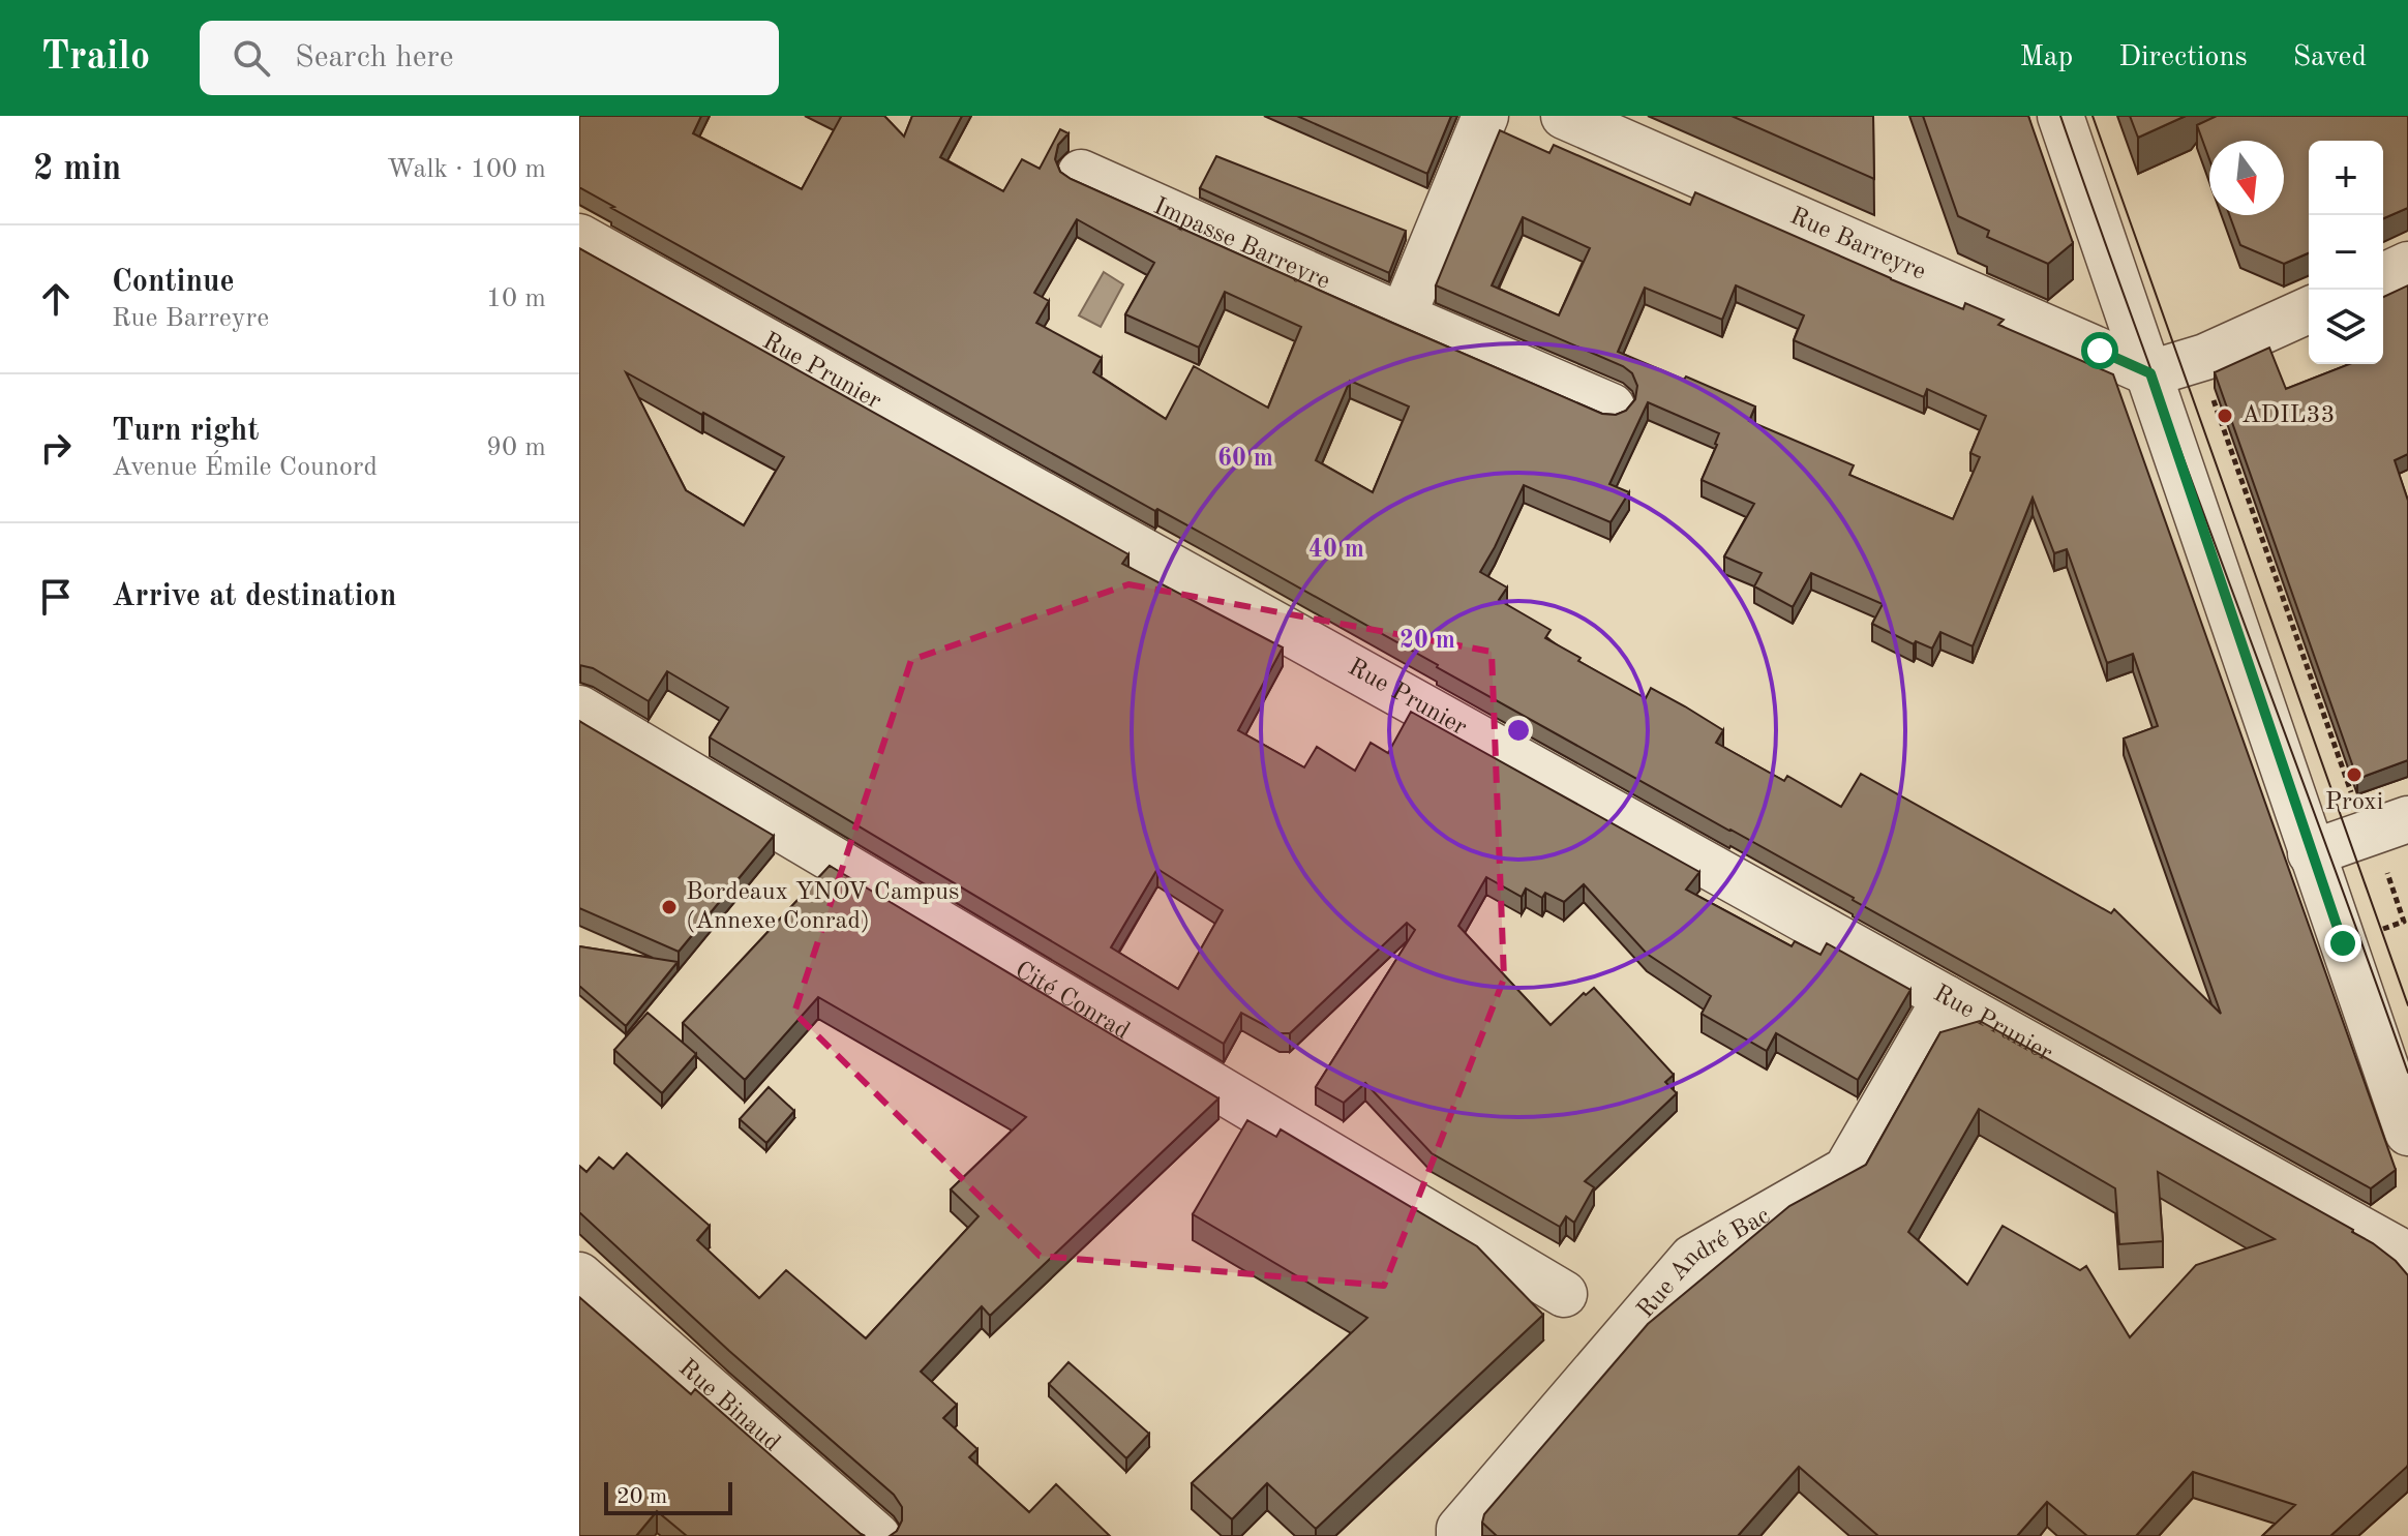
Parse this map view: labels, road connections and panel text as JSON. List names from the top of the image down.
{
  "streets": {
    "street": [
      "Rue Barreyre",
      "Impasse Barreyre",
      "Rue Prunier",
      "Cité Conrad",
      "Rue André Bac",
      "Rue Binaud"
    ]
  },
  "crossings": [
    ["Rue Prunier", "Rue André Bac"]
  ],
  "places": ["ADIL33", "Proxi", "Bordeaux YNOV Campus (Annexe Conrad)"],
  "scale_bar": "20 m",
  "north": "bottom",
  "page": {
    "header": "Trailo",
    "search": "Search here",
    "nav": ["Map", "Directions", "Saved"],
    "heading": ["2 min", "Walk · 100 m"],
    "map_buttons": ["+", "−"],
    "list": [
      ["Continue", "Rue Barreyre", "10 m"],
      ["Turn right", "Avenue Émile Counord", "90 m"],
      "Arrive at destination"
    ],
    "scale": "20 m"
  },
  "rings": ["60 m", "40 m", "20 m"]
}
